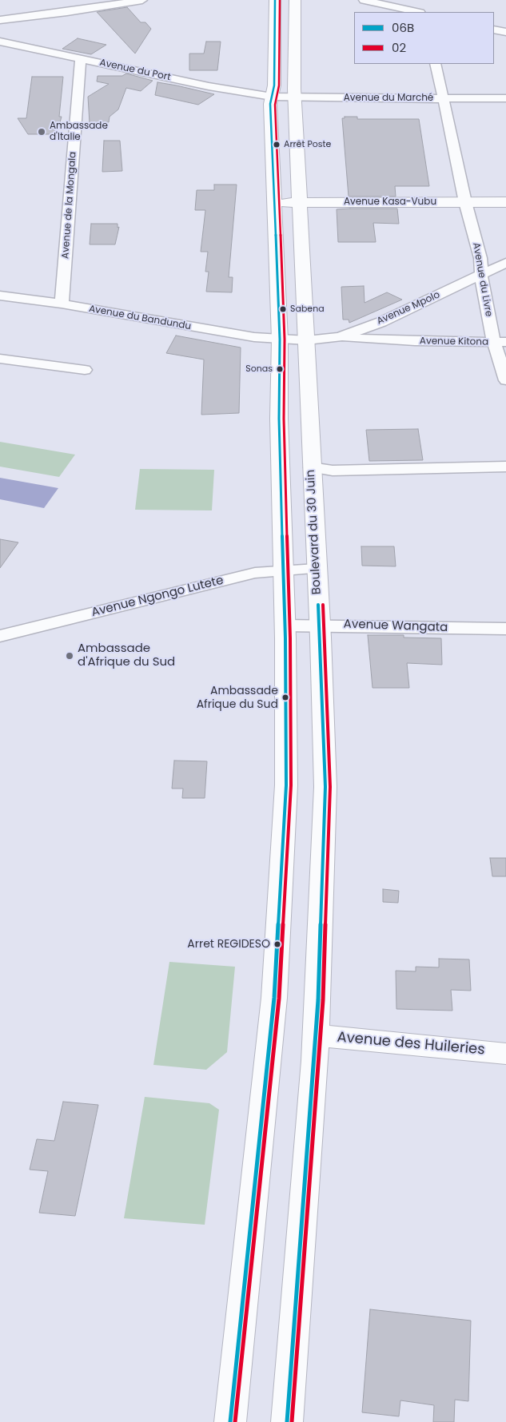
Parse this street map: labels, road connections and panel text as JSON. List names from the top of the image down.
{
  "streets": {
    "main road": ["Avenue Kasa-Vubu", "Boulevard du 30 Juin", "Avenue des Huileries"],
    "street": [
      "Avenue du Port",
      "Avenue du Marché",
      "Avenue de la Mongala",
      "Avenue du Livre",
      "Avenue Mpolo",
      "Avenue du Bandundu",
      "Avenue Kitona",
      "Avenue Ngongo Lutete",
      "Avenue Wangata"
    ]
  },
  "crossings": [
    ["Avenue du Port", "Avenue du Marché"],
    ["Avenue du Port", "Avenue de la Mongala"],
    ["Avenue du Marché", "Avenue du Livre"],
    ["Avenue du Marché", "Boulevard du 30 Juin"],
    ["Avenue Kasa-Vubu", "Avenue du Livre"],
    ["Avenue Kasa-Vubu", "Boulevard du 30 Juin"],
    ["Avenue de la Mongala", "Avenue du Bandundu"],
    ["Avenue du Livre", "Avenue Mpolo"],
    ["Avenue du Livre", "Avenue Kitona"],
    ["Avenue Mpolo", "Avenue du Bandundu"],
    ["Avenue Mpolo", "Avenue Kitona"],
    ["Avenue Mpolo", "Boulevard du 30 Juin"],
    ["Avenue du Bandundu", "Boulevard du 30 Juin"],
    ["Boulevard du 30 Juin", "Avenue Ngongo Lutete"],
    ["Boulevard du 30 Juin", "Avenue Wangata"],
    ["Boulevard du 30 Juin", "Avenue des Huileries"]
  ],
  "places": [
    "Ambassade d'Italie",
    "Arrêt Poste",
    "Sabena",
    "Sonas",
    "Ambassade d'Afrique du Sud",
    "Ambassade Afrique du Sud",
    "Arret REGIDESO"
  ],
  "lines": ["transit line 06B", "transit line 02"],
  "legend": ["06B", "02"]
}
